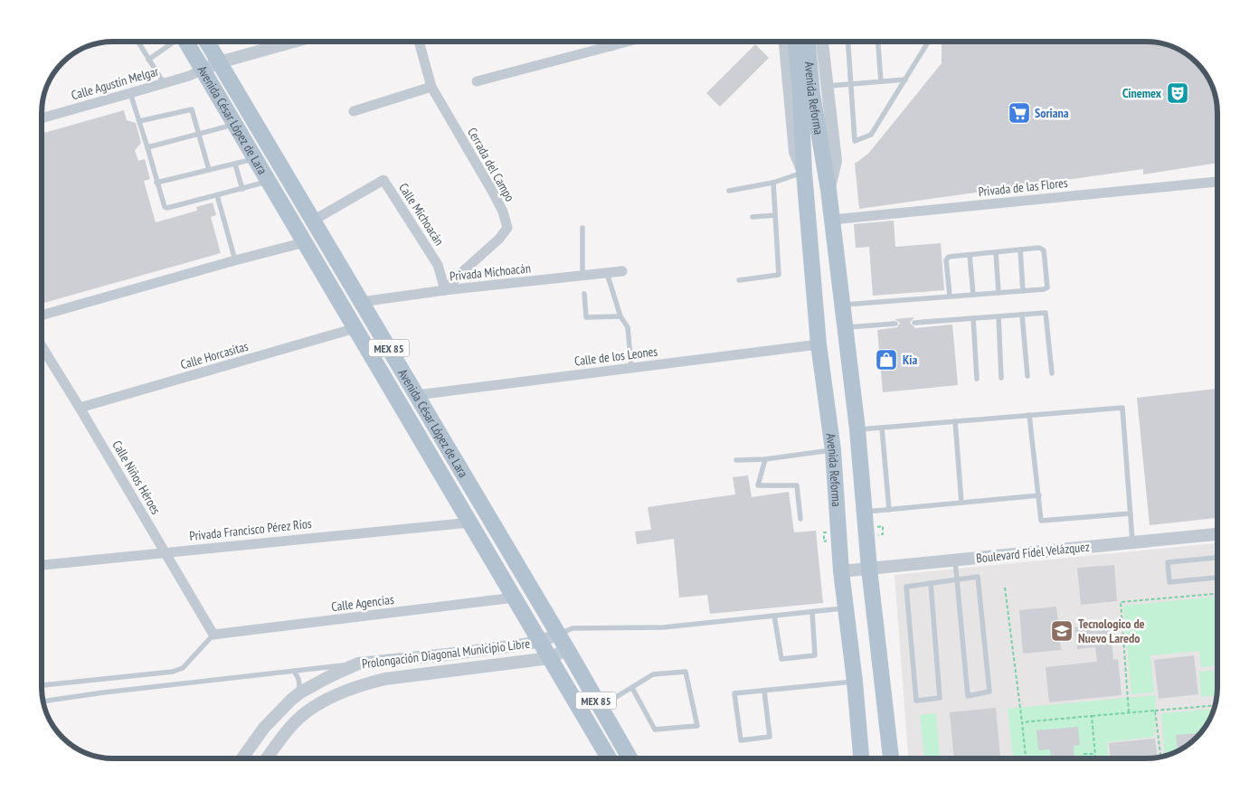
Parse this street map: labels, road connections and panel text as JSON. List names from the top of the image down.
{
  "streets": {
    "main road": ["Avenida Reforma", "Avenida César López de Lara", "MEX 85"],
    "street": [
      "Calle Agustín Melgar",
      "Cerrada del Campo",
      "Privada de las Flores",
      "Calle Michoacán",
      "Privada Michoacán",
      "Calle Horcasitas",
      "Calle de los Leones",
      "Calle Niños Héroes",
      "Privada Francisco Pérez Ríos",
      "Boulevard Fidel Velázquez",
      "Calle Agencias",
      "Prolongación Diagonal Municipio Libre"
    ]
  },
  "crossings": [
    ["Calle Agustín Melgar", "Avenida César López de Lara"],
    ["Avenida Reforma", "Privada de las Flores"],
    ["Avenida Reforma", "Calle de los Leones"],
    ["Avenida Reforma", "Boulevard Fidel Velázquez"],
    ["Avenida César López de Lara", "Calle Michoacán"],
    ["Avenida César López de Lara", "Privada Michoacán"],
    ["Avenida César López de Lara", "Calle Horcasitas"],
    ["Avenida César López de Lara", "Calle de los Leones"],
    ["Avenida César López de Lara", "Privada Francisco Pérez Ríos"],
    ["Avenida César López de Lara", "Calle Agencias"],
    ["Avenida César López de Lara", "Prolongación Diagonal Municipio Libre"],
    ["Cerrada del Campo", "Calle Michoacán"],
    ["Cerrada del Campo", "Privada Michoacán"],
    ["Calle Michoacán", "Privada Michoacán"],
    ["Calle Horcasitas", "Calle Niños Héroes"],
    ["Calle Niños Héroes", "Privada Francisco Pérez Ríos"],
    ["Calle Niños Héroes", "Calle Agencias"]
  ],
  "places": {
    "theatre": ["Cinemex"],
    "supermarket": ["Soriana"],
    "shop": ["Kia"],
    "school or university": ["Tecnologico de Nuevo Laredo"]
  }
}
